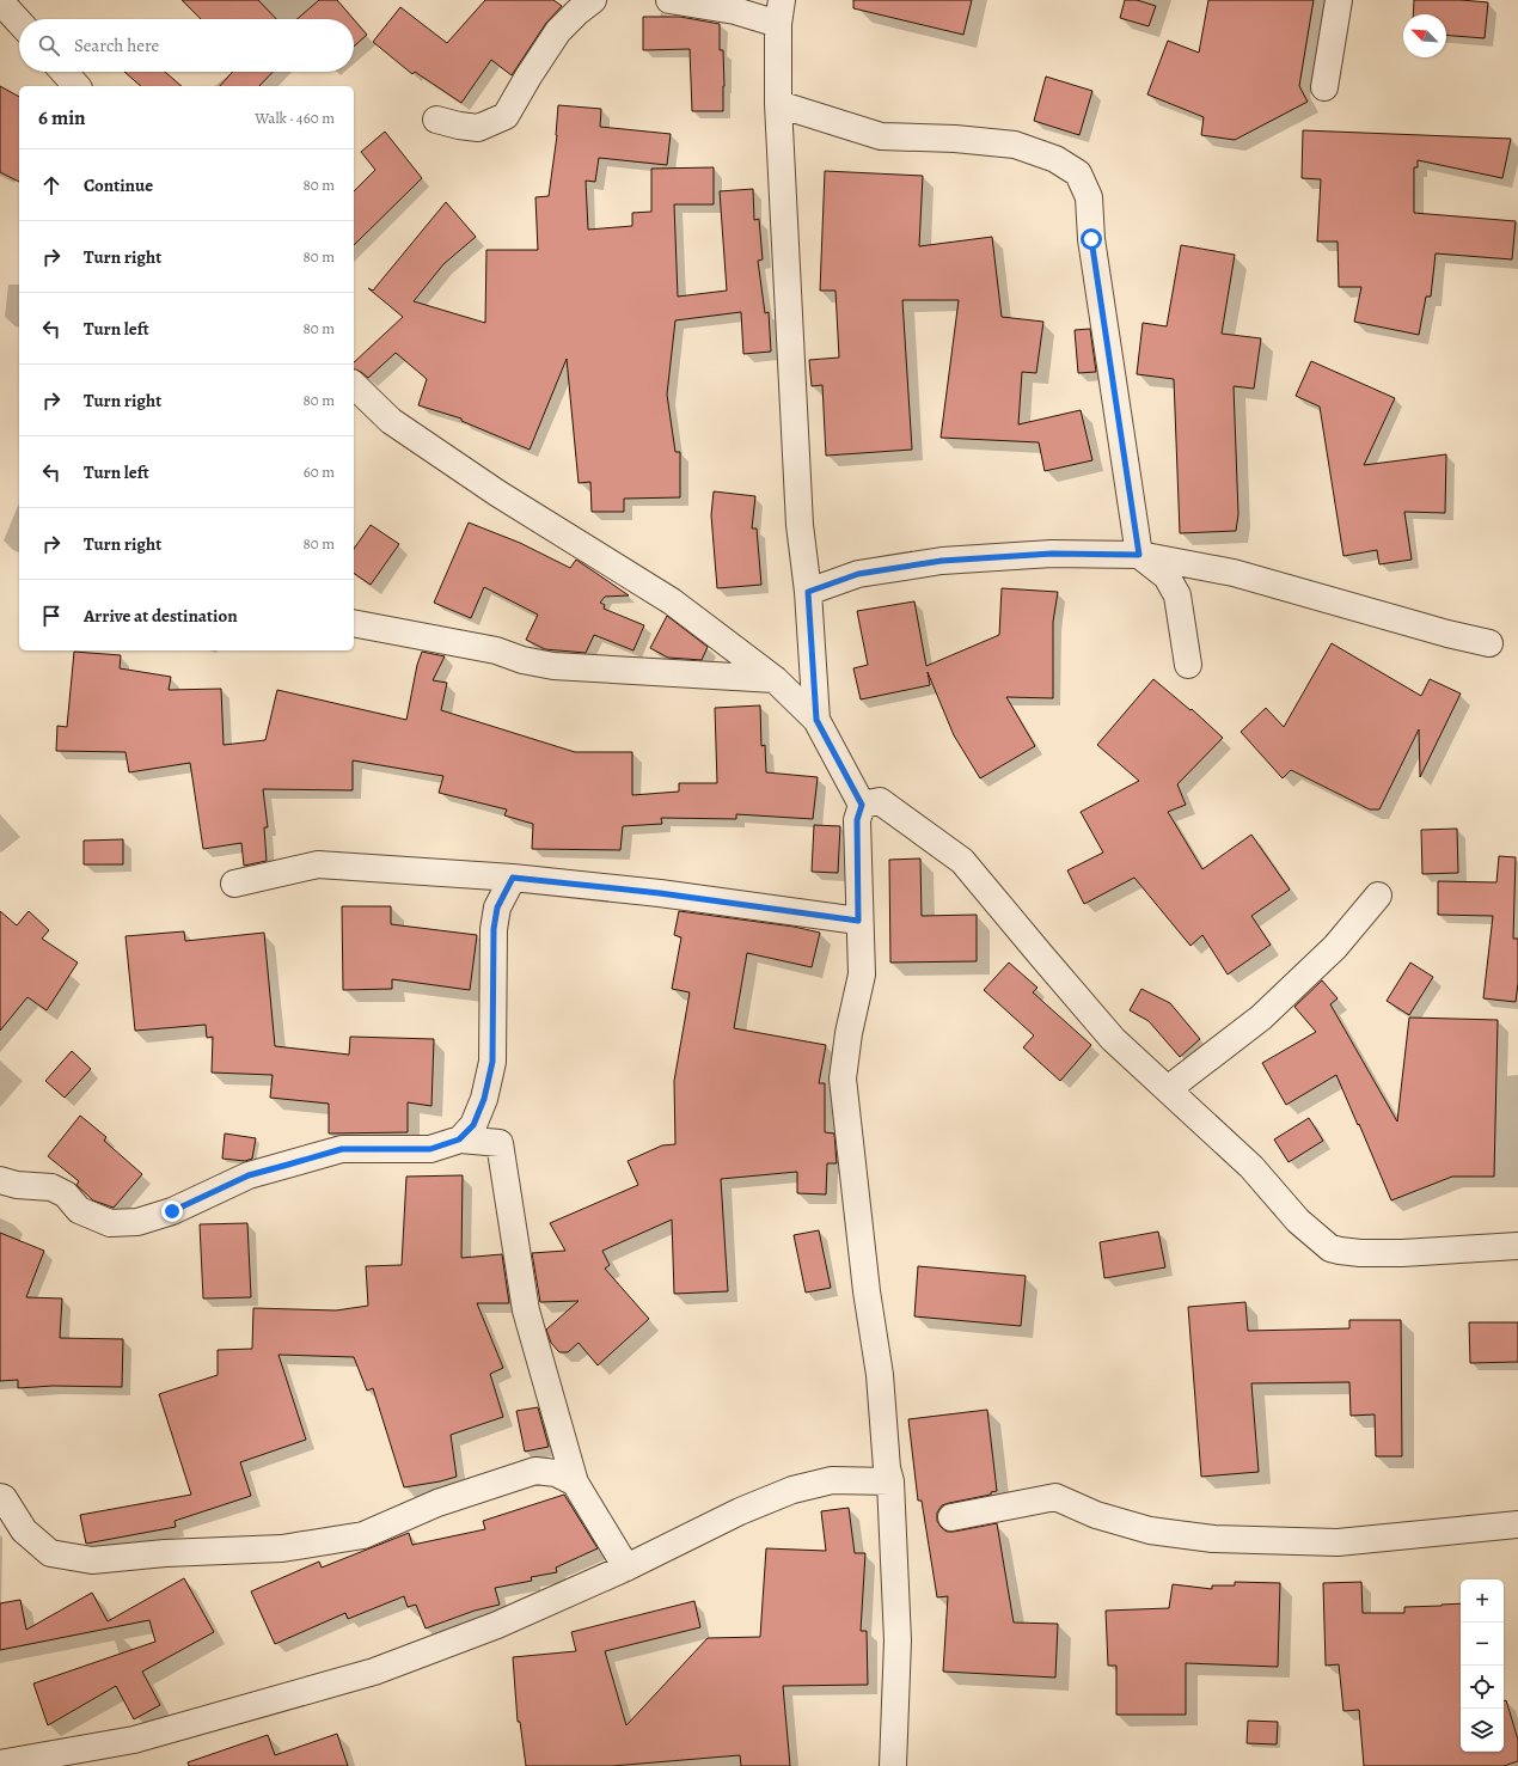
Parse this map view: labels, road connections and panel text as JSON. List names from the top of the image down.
{
  "north": "top left",
  "page": {
    "search": "Search here",
    "heading": ["6 min", "Walk · 460 m"],
    "list": [
      ["Continue", "80 m"],
      ["Turn right", "80 m"],
      ["Turn left", "80 m"],
      ["Turn right", "80 m"],
      ["Turn left", "60 m"],
      ["Turn right", "80 m"],
      "Arrive at destination"
    ],
    "map_buttons": ["+", "−"]
  }
}
